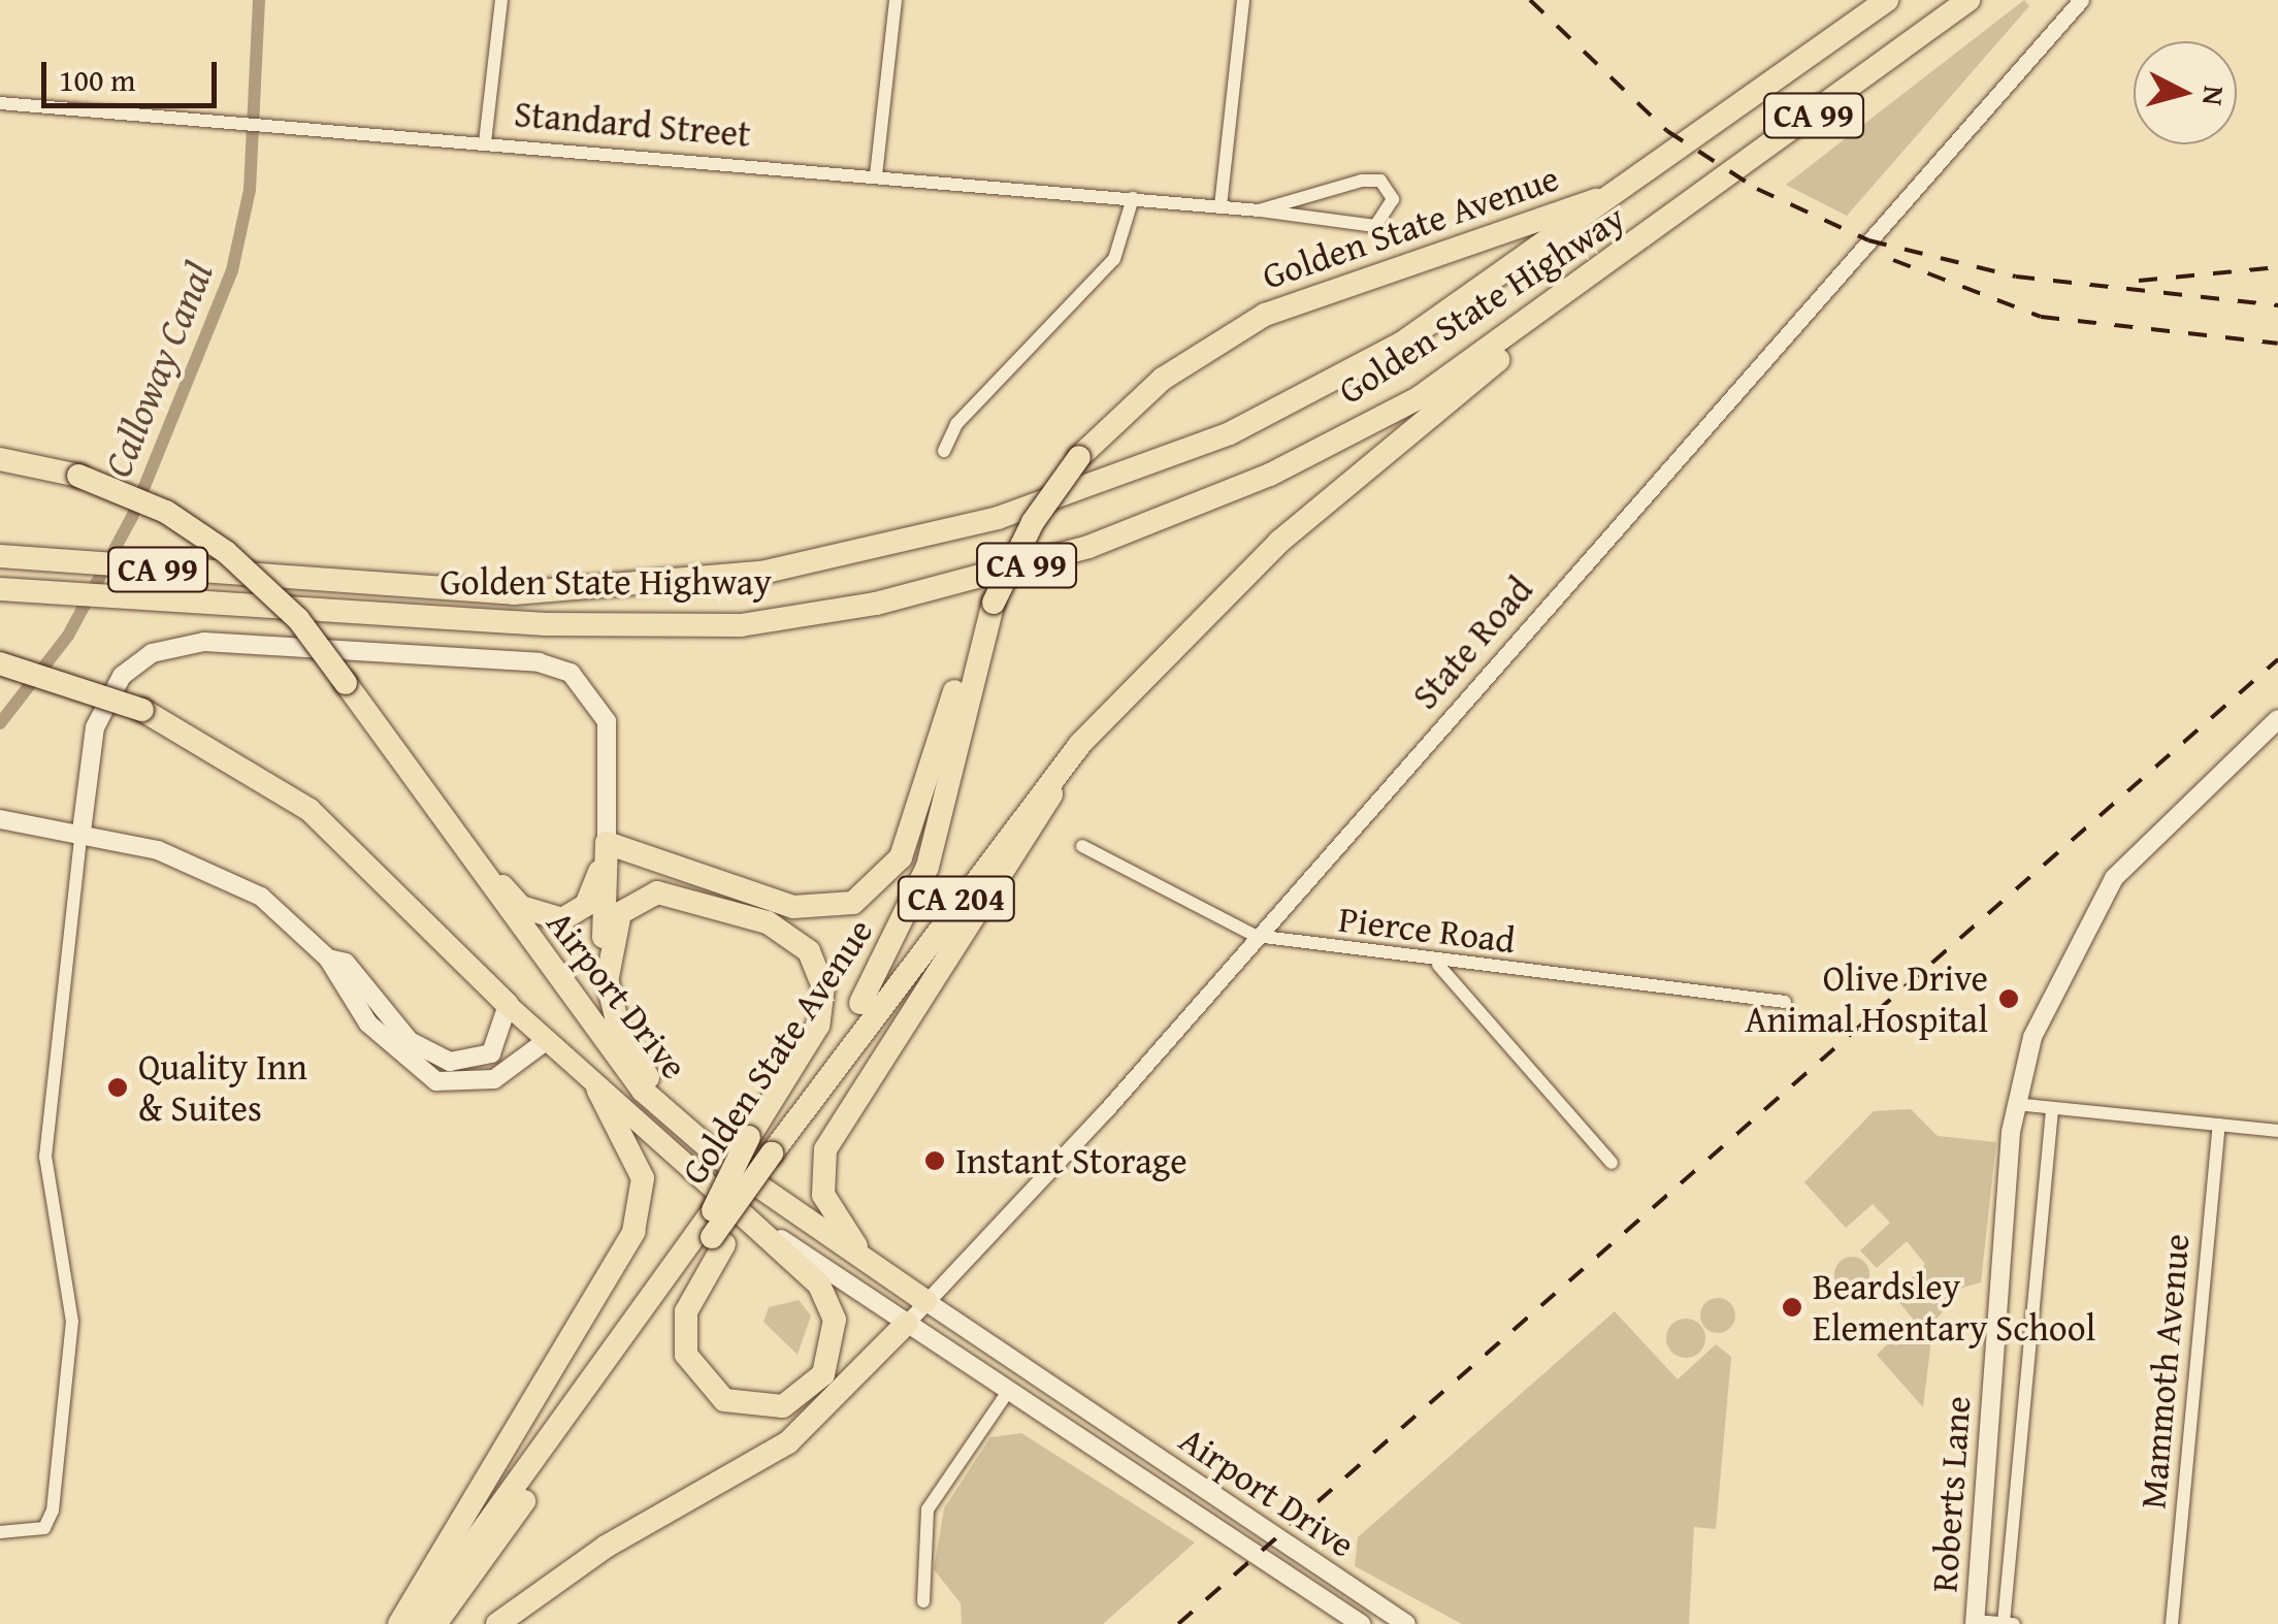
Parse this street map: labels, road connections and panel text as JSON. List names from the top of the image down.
{
  "streets": {
    "highway": [
      "CA 99",
      "Golden State Avenue",
      "Golden State Highway",
      "CA 204",
      "Airport Drive"
    ],
    "main road": ["Roberts Lane"],
    "street": [
      "Standard Street",
      "State Road",
      "Pierce Road",
      "Mammoth Avenue"
    ]
  },
  "crossings": [
    ["Golden State Avenue", "Golden State Highway"],
    ["Golden State Highway", "Airport Drive"],
    ["State Road", "Pierce Road"],
    ["State Road", "Airport Drive"]
  ],
  "water": ["Calloway Canal"],
  "places": [
    "Olive Drive Animal Hospital",
    "Quality Inn & Suites",
    "Instant Storage",
    "Beardsley Elementary School"
  ],
  "scale_bar": "100 m",
  "north": "right"
}
